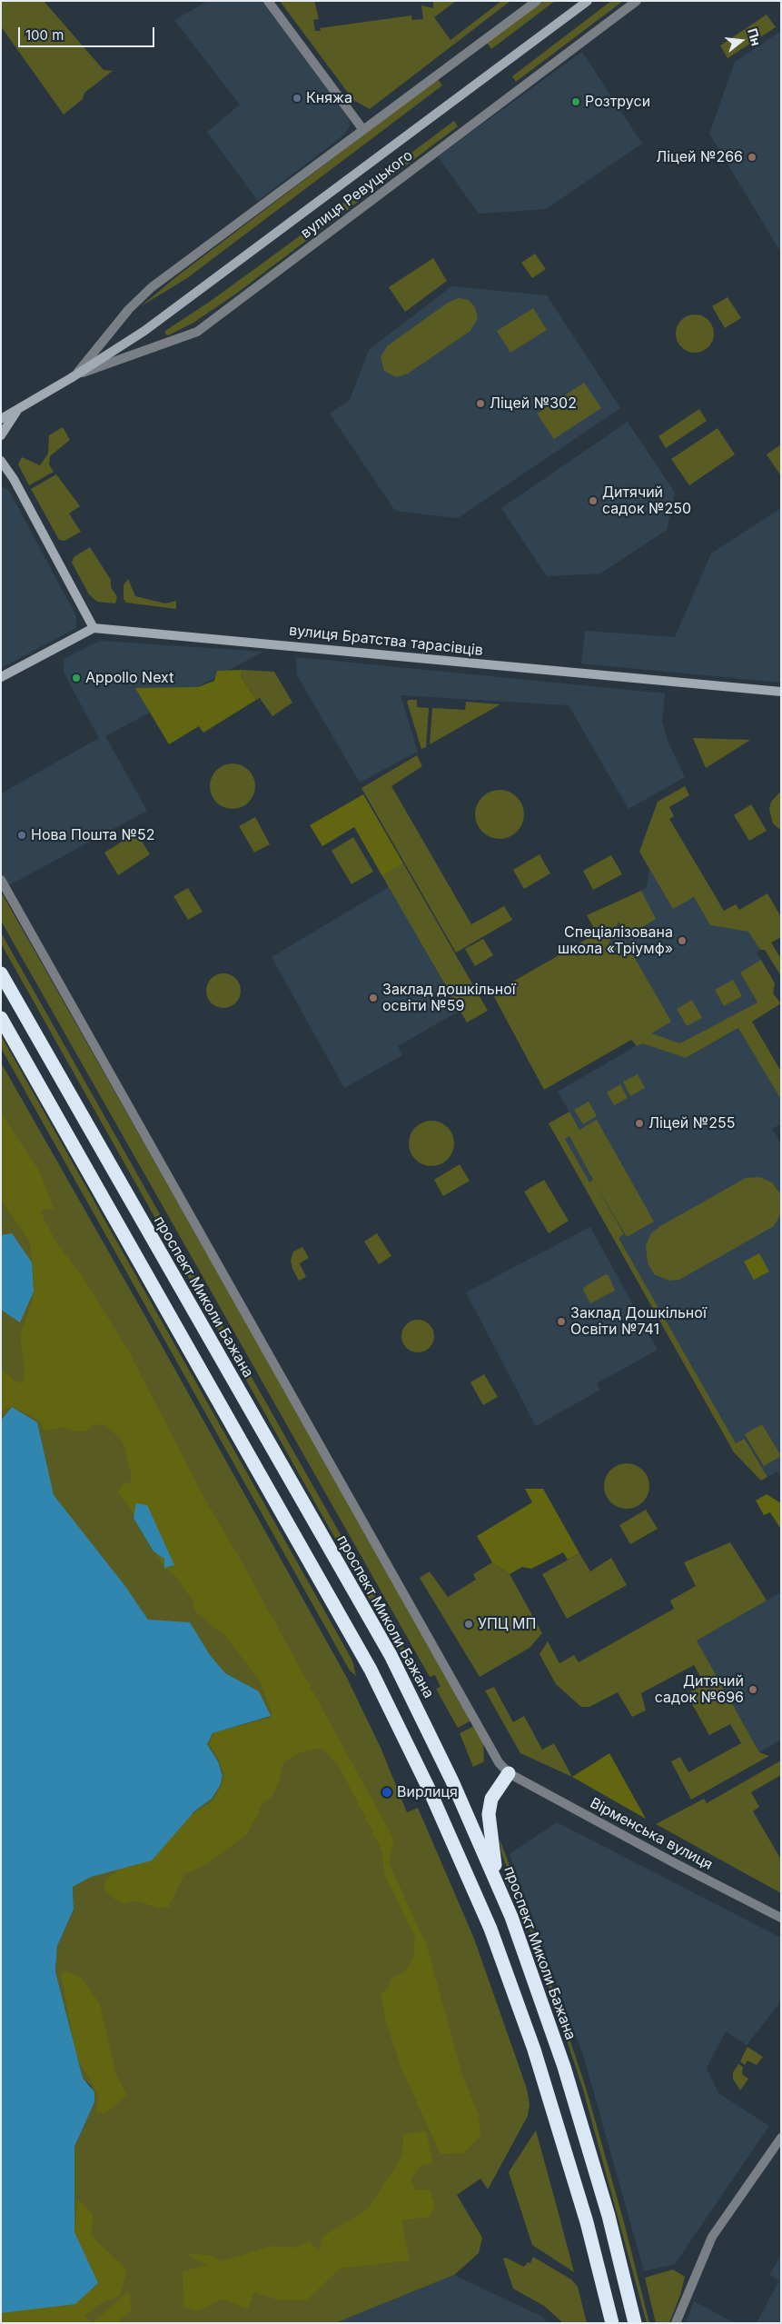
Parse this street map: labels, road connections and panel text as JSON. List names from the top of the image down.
{
  "streets": {
    "highway": ["проспект Миколи Бажана"],
    "street": ["вулиця Ревуцького", "вулиця Братства тарасівців", "Вірменська вулиця"]
  },
  "crossings": [
    ["проспект Миколи Бажана", "Вірменська вулиця"]
  ],
  "places": [
    "Княжа",
    "Розтруси",
    "Ліцей №266",
    "Ліцей №302",
    "Дитячий садок №250",
    "Appollo Next",
    "Нова Пошта №52",
    "Спеціалізована школа «Тріумф»",
    "Заклад дошкільної освіти №59",
    "Ліцей №255",
    "Заклад Дошкільної Освіти №741",
    "УПЦ МП",
    "Дитячий садок №696",
    "Вирлиця"
  ],
  "scale_bar": "100 m",
  "north": "right"
}
